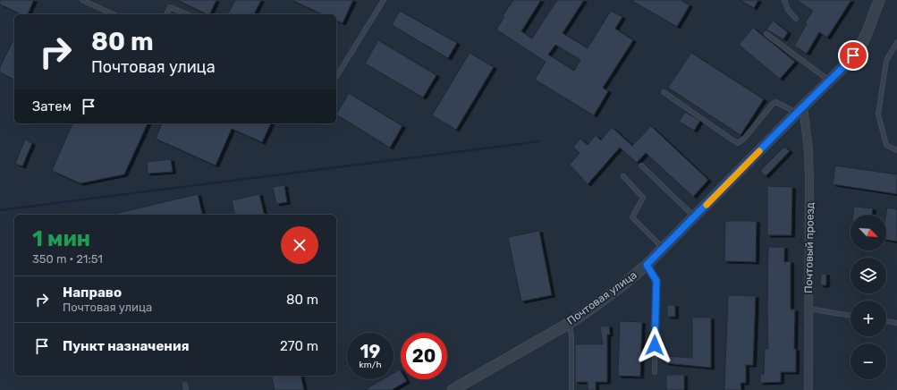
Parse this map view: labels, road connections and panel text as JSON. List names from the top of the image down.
{
  "streets": {
    "street": ["Почтовый проезд", "Почтовая улица"]
  },
  "crossings": [
    ["Почтовый проезд", "Почтовая улица"]
  ],
  "north": "bottom right",
  "page": {
    "turn": ["80 m", "Почтовая улица"],
    "then": "Затем",
    "map_buttons": ["+", "−"],
    "heading": ["1 мин", "350 m · 21:51"],
    "list": [
      {
        "name": "Направо",
        "note": "Почтовая улица",
        "value": "80 m"
      },
      {
        "name": "Пункт назначения",
        "value": "270 m"
      }
    ],
    "speed": "19 km/h",
    "limit": "20"
  }
}
